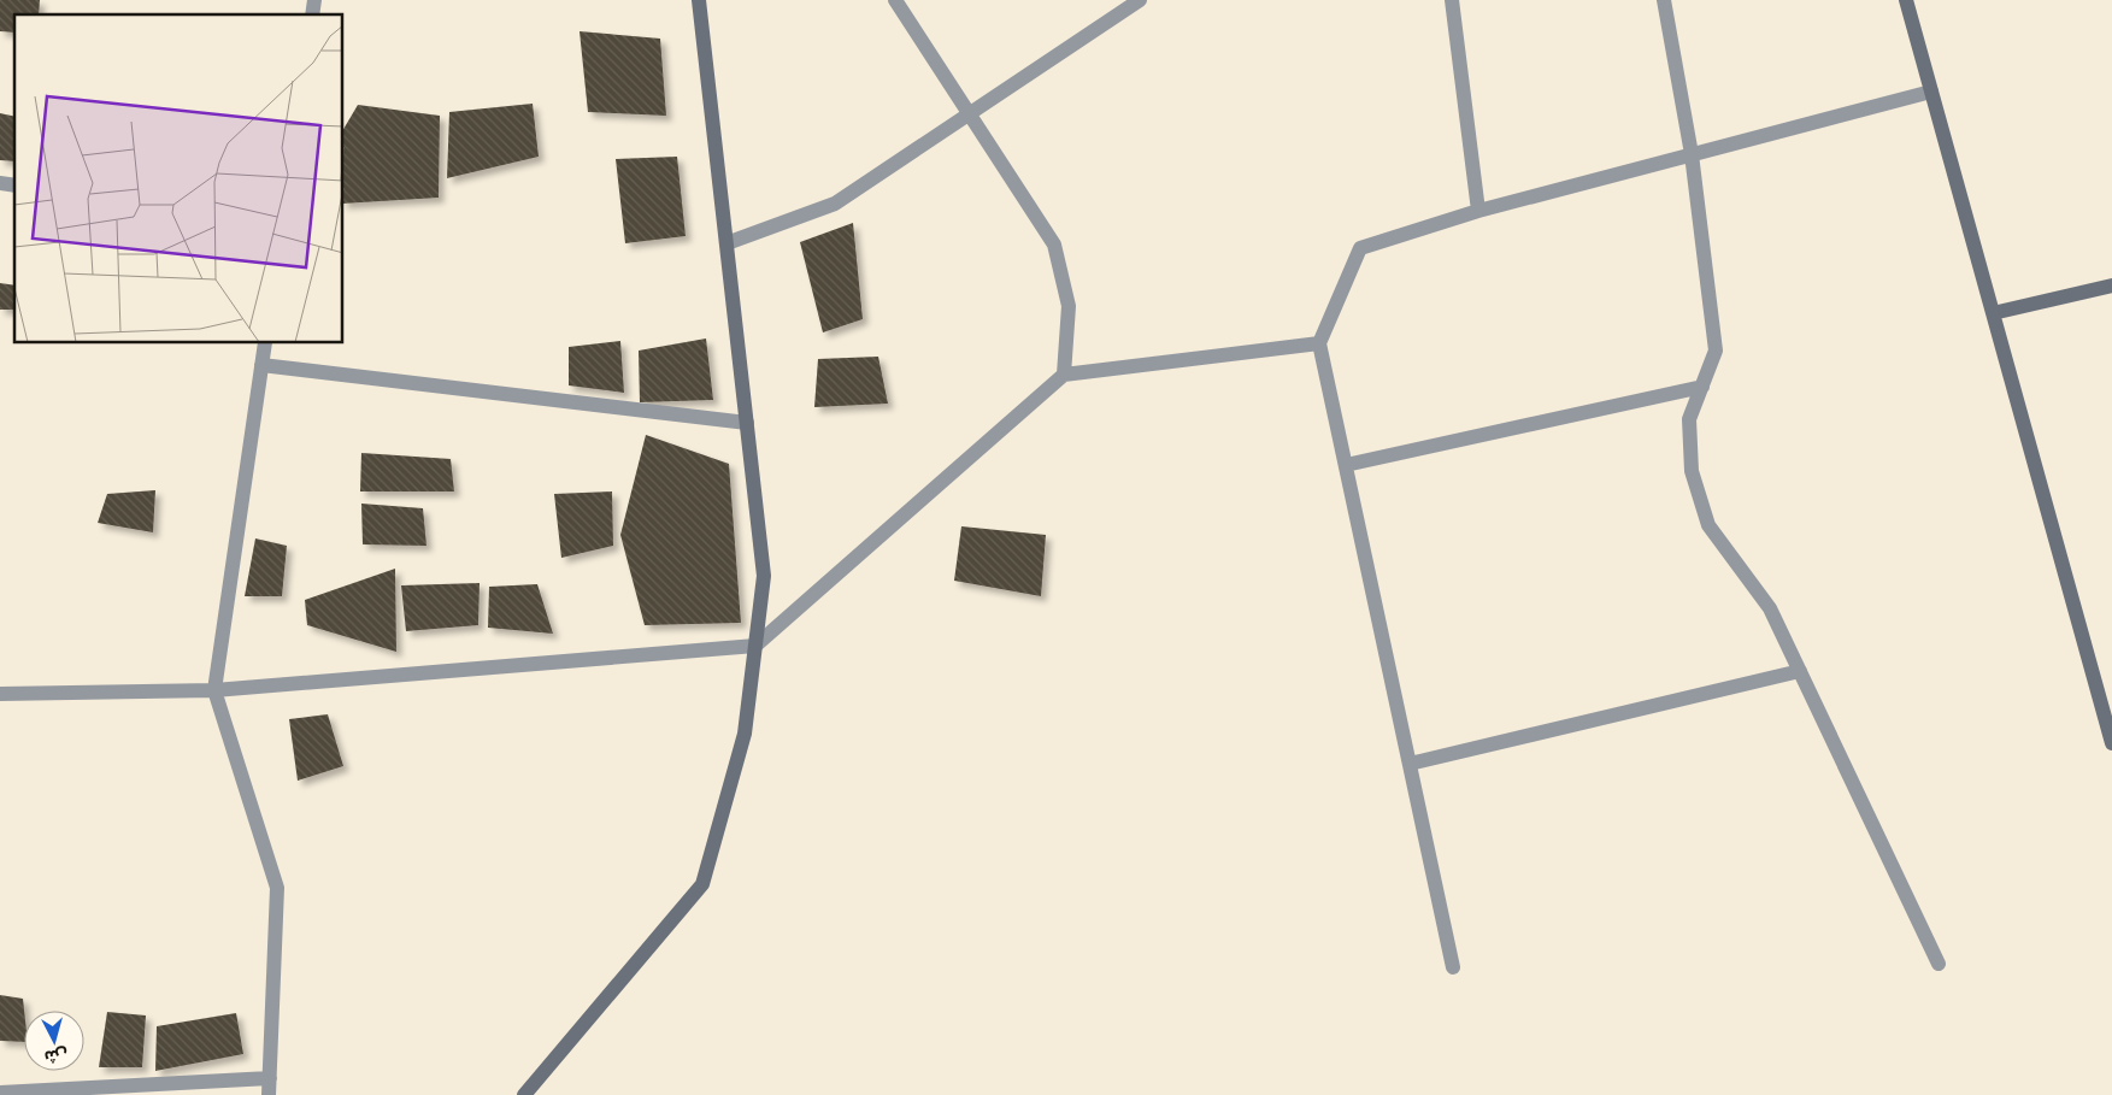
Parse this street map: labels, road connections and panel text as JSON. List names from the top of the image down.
{
  "north": "bottom"
}
